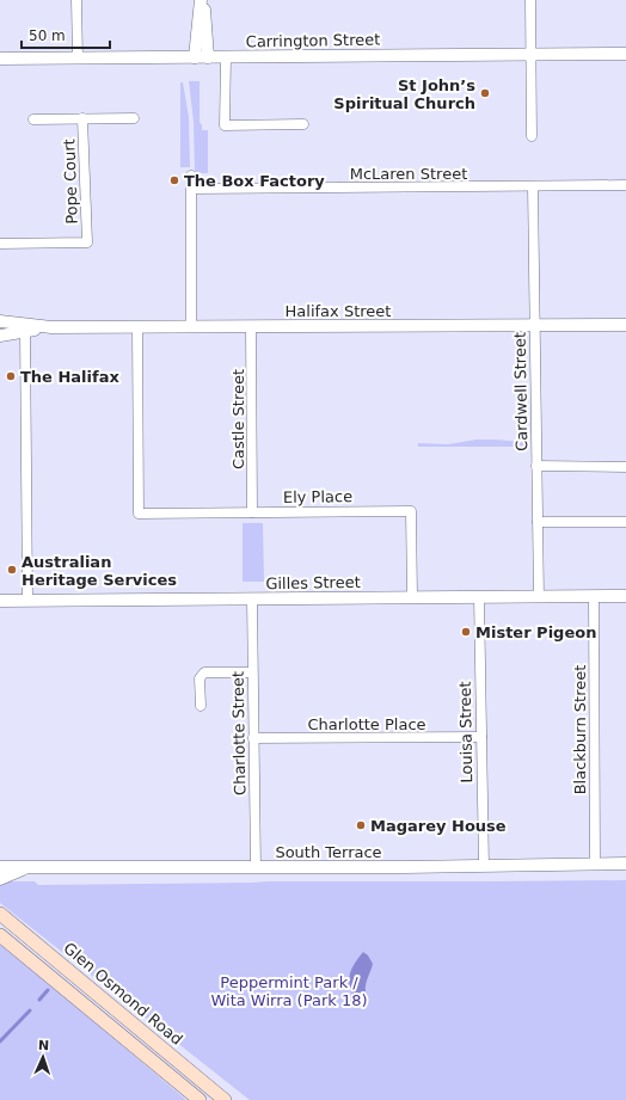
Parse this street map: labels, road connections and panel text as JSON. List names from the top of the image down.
{
  "streets": {
    "main road": ["Glen Osmond Road"],
    "street": [
      "Carrington Street",
      "McLaren Street",
      "Pope Court",
      "Halifax Street",
      "Cardwell Street",
      "Castle Street",
      "Ely Place",
      "Gilles Street",
      "Charlotte Place",
      "Blackburn Street",
      "Louisa Street",
      "Charlotte Street",
      "South Terrace"
    ]
  },
  "crossings": [
    ["McLaren Street", "Cardwell Street"],
    ["Halifax Street", "Cardwell Street"],
    ["Halifax Street", "Castle Street"],
    ["Halifax Street", "Ely Place"],
    ["Cardwell Street", "Gilles Street"],
    ["Castle Street", "Ely Place"],
    ["Ely Place", "Gilles Street"],
    ["Gilles Street", "Blackburn Street"],
    ["Gilles Street", "Louisa Street"],
    ["Gilles Street", "Charlotte Street"],
    ["Charlotte Place", "Louisa Street"],
    ["Charlotte Place", "Charlotte Street"],
    ["Blackburn Street", "South Terrace"],
    ["Louisa Street", "South Terrace"],
    ["Charlotte Street", "South Terrace"]
  ],
  "parks": ["Peppermint Park / Wita Wirra (Park 18)"],
  "places": [
    "St John’s Spiritual Church",
    "The Box Factory",
    "The Halifax",
    "Australian Heritage Services",
    "Mister Pigeon",
    "Magarey House"
  ],
  "scale_bar": "50 m",
  "north": "top"
}
